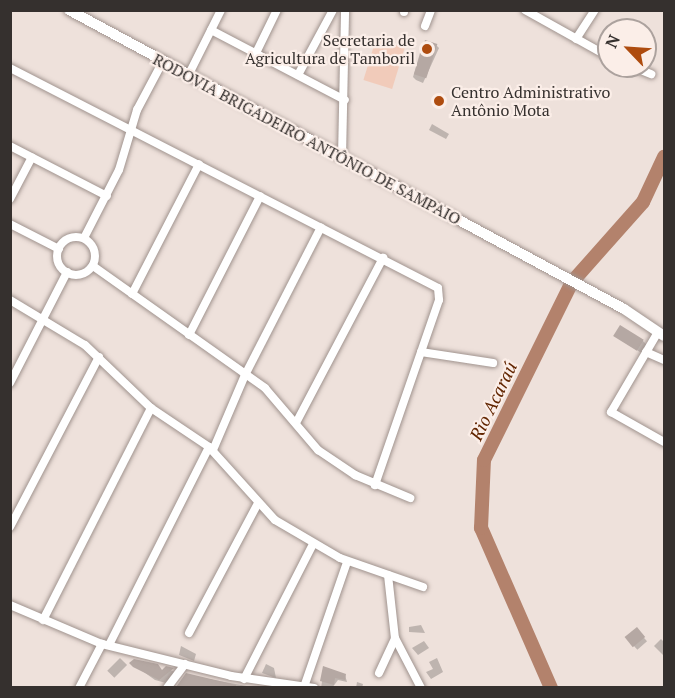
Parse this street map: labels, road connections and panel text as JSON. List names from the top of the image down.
{
  "streets": {
    "main road": ["RODOVIA BRIGADEIRO ANTÔNIO DE SAMPAIO"]
  },
  "water": ["Rio Acaraú"],
  "places": ["Secretaria de Agricultura de Tamboril", "Centro Administrativo Antônio Mota"],
  "north": "top left"
}
